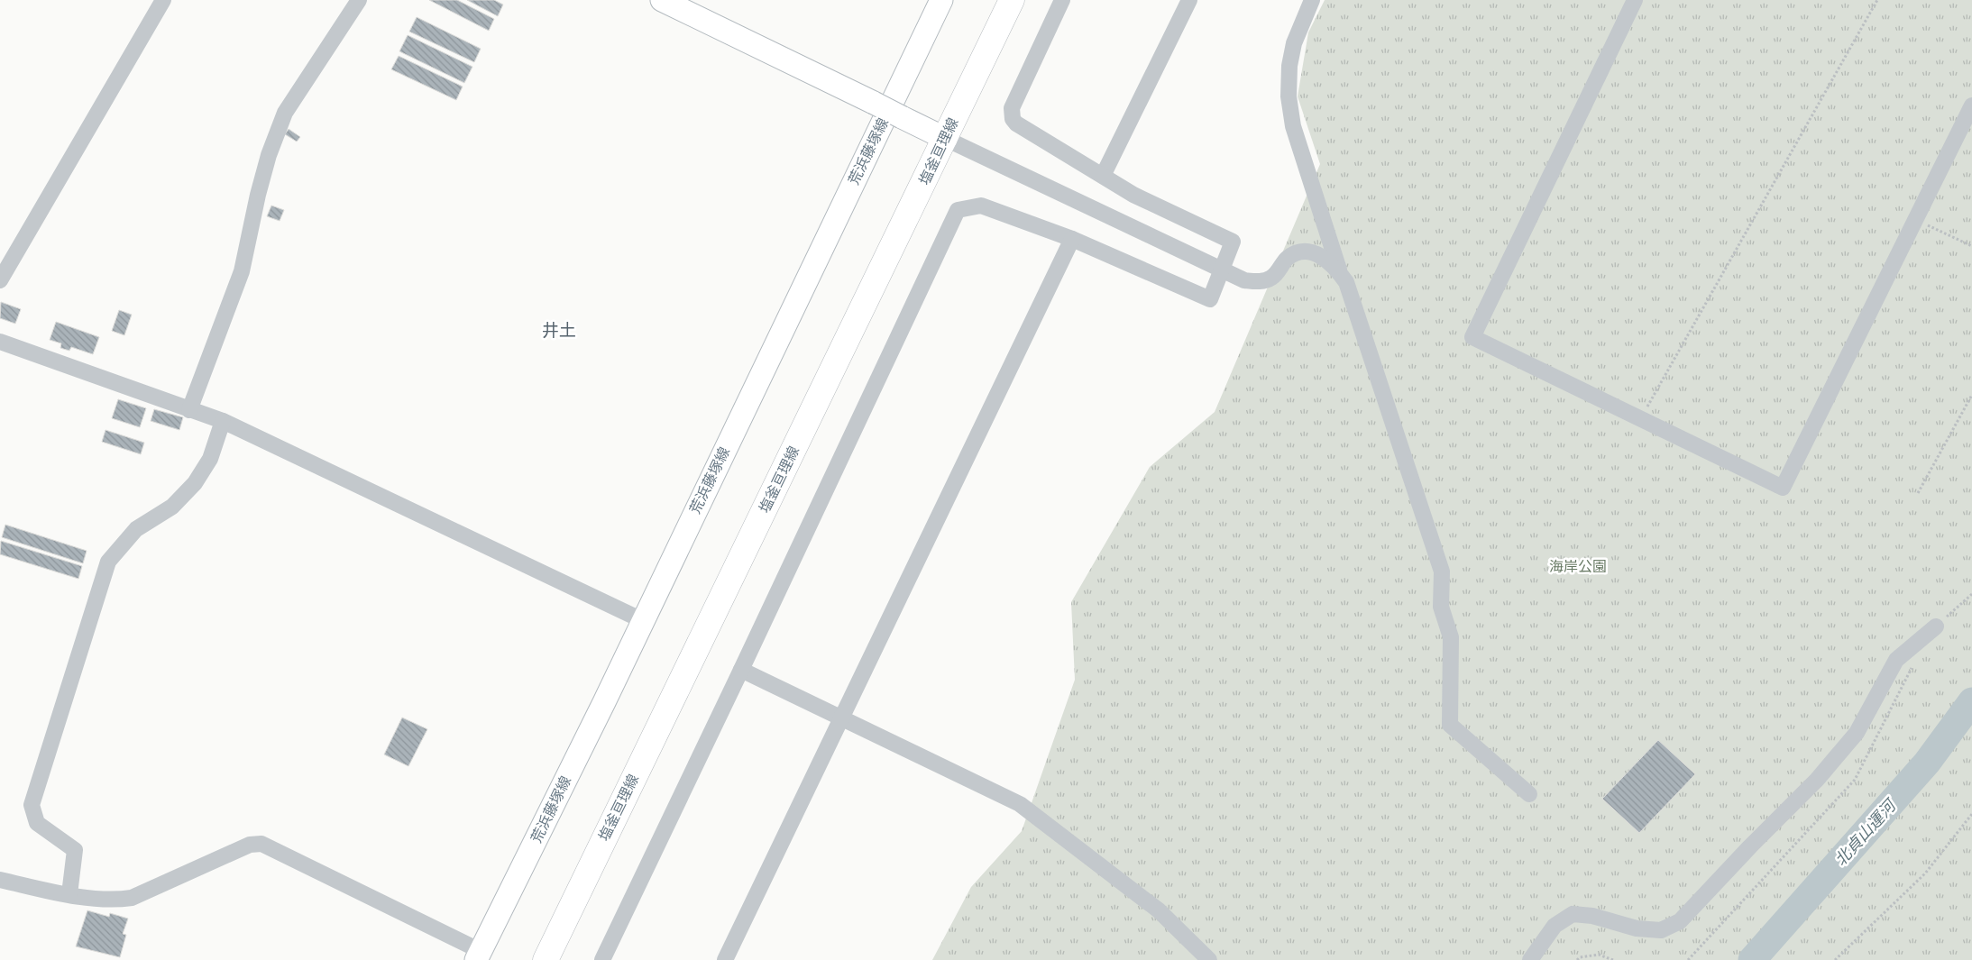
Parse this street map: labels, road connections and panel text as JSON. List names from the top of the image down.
{
  "streets": {
    "main road": ["塩釜亘理線"],
    "street": ["荒浜藤塚線"]
  },
  "districts": ["井土"],
  "water": ["北貞山運河"],
  "parks": ["海岸公園"]
}
